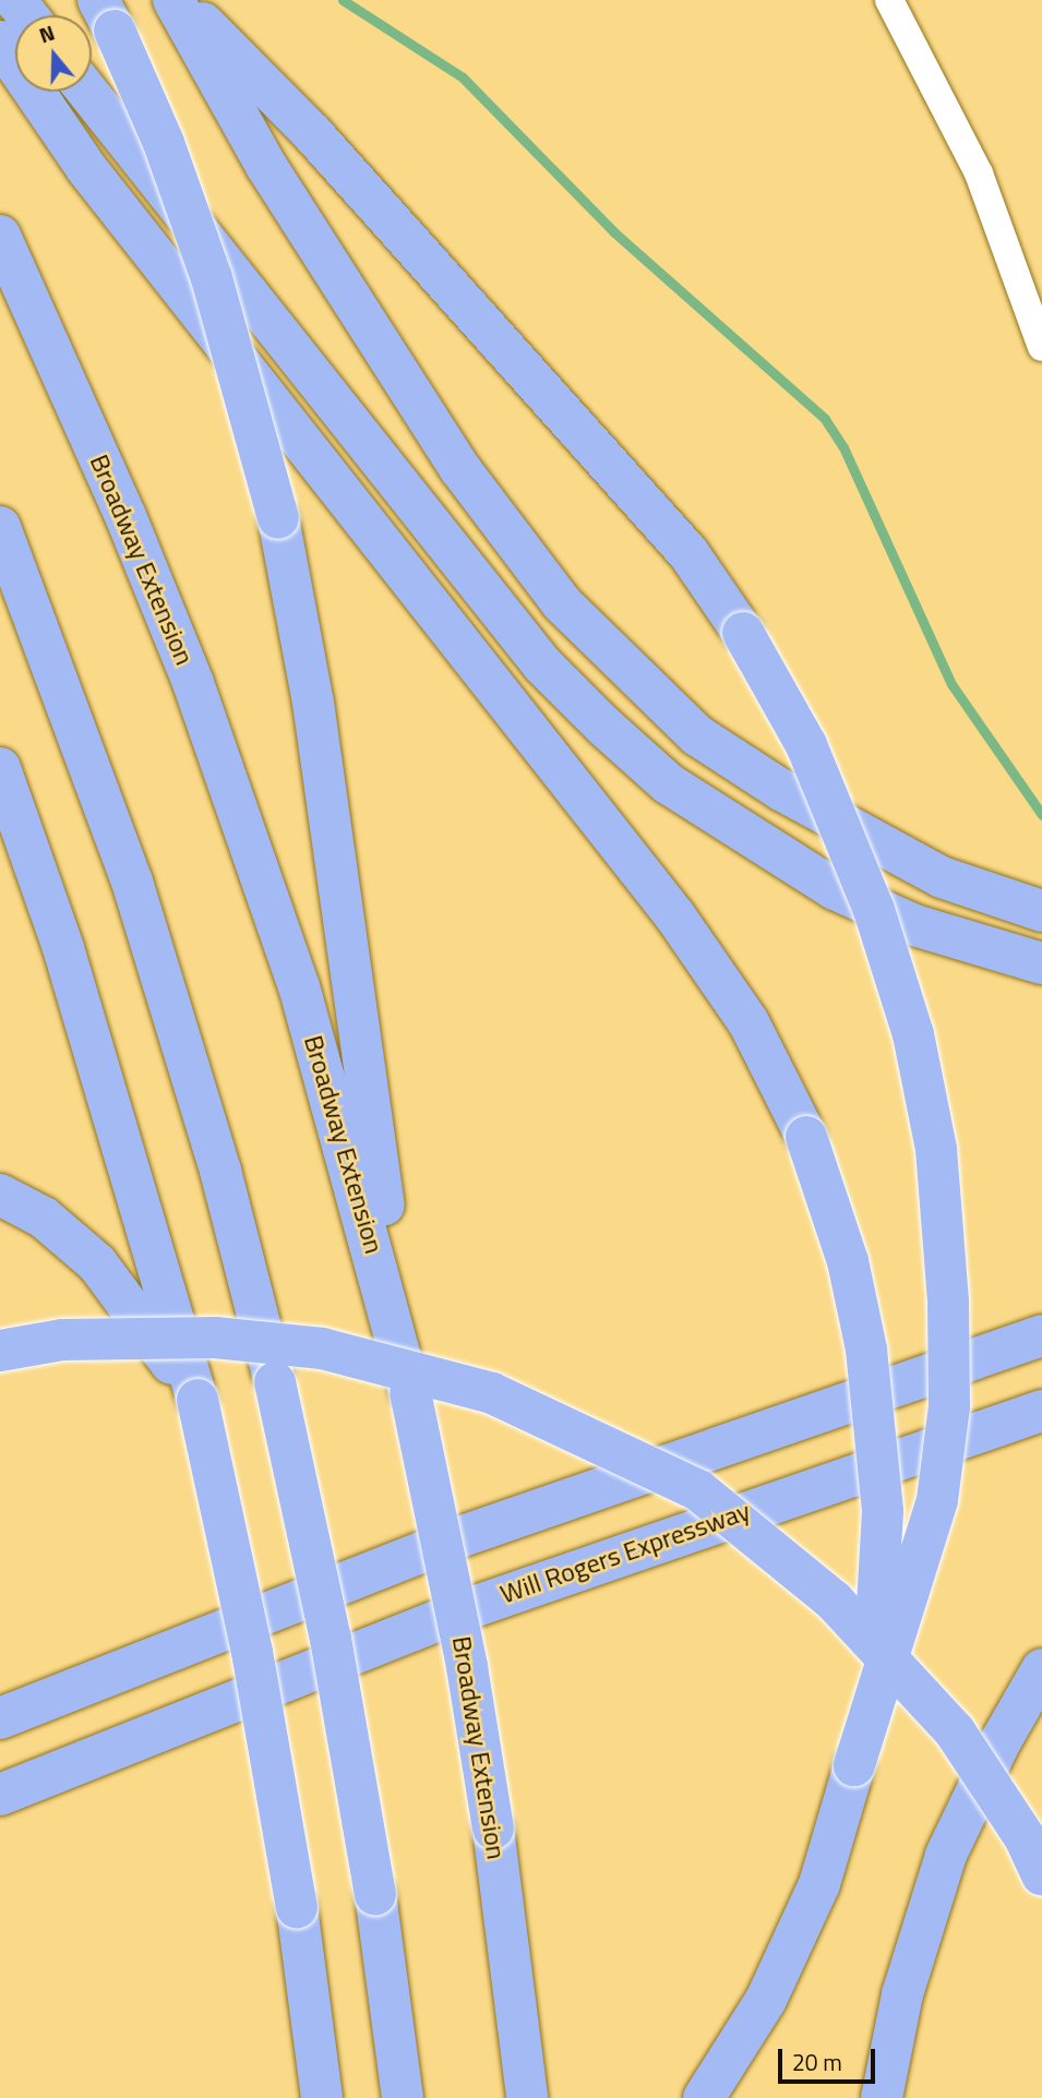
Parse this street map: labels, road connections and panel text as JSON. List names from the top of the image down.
{
  "streets": {
    "highway": ["Broadway Extension", "Will Rogers Expressway"]
  },
  "scale_bar": "20 m",
  "north": "top"
}
